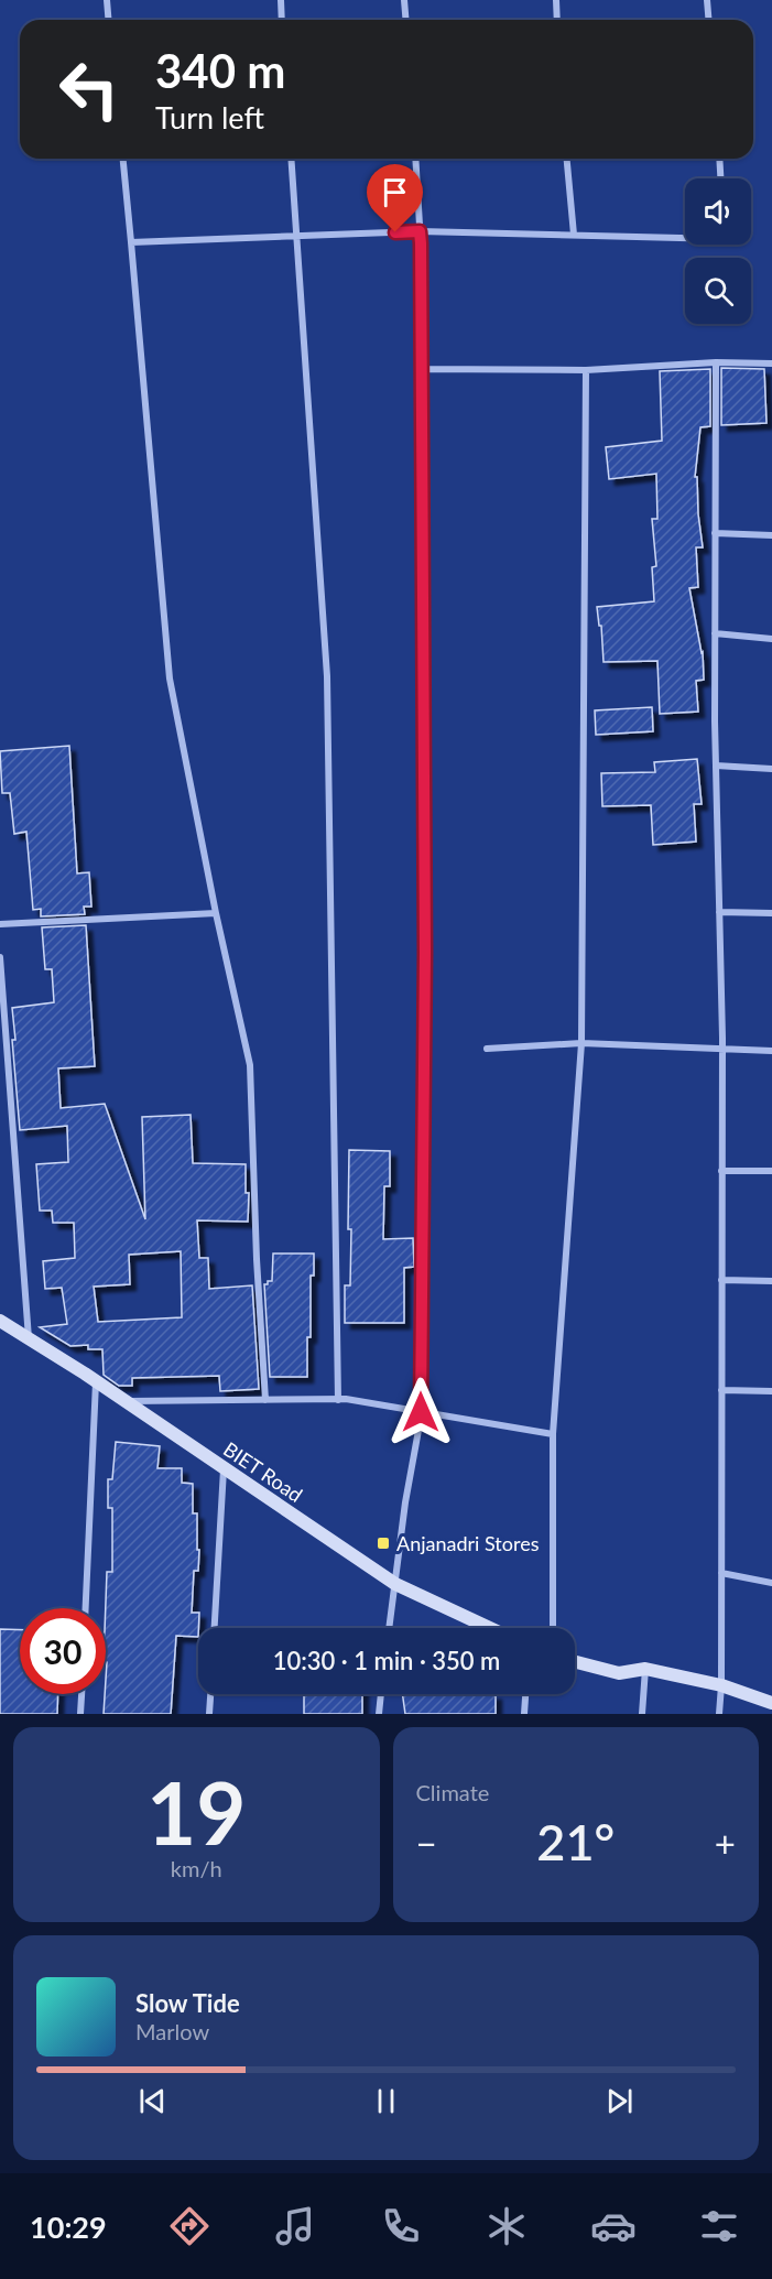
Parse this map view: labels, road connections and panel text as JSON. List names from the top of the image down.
{
  "streets": {
    "street": ["BIET Road"]
  },
  "places": {
    "transit": ["Anjanadri Stores"]
  },
  "page": {
    "turn": ["340 m", "Turn left"],
    "limit": "30",
    "trip": "10:30 · 1 min · 350 m",
    "tile": [
      ["19", "km/h"],
      "Climate"
    ],
    "heat": ["−", "21°", "+"],
    "song": ["Slow Tide", "Marlow"],
    "tabs": "10:29"
  }
}
